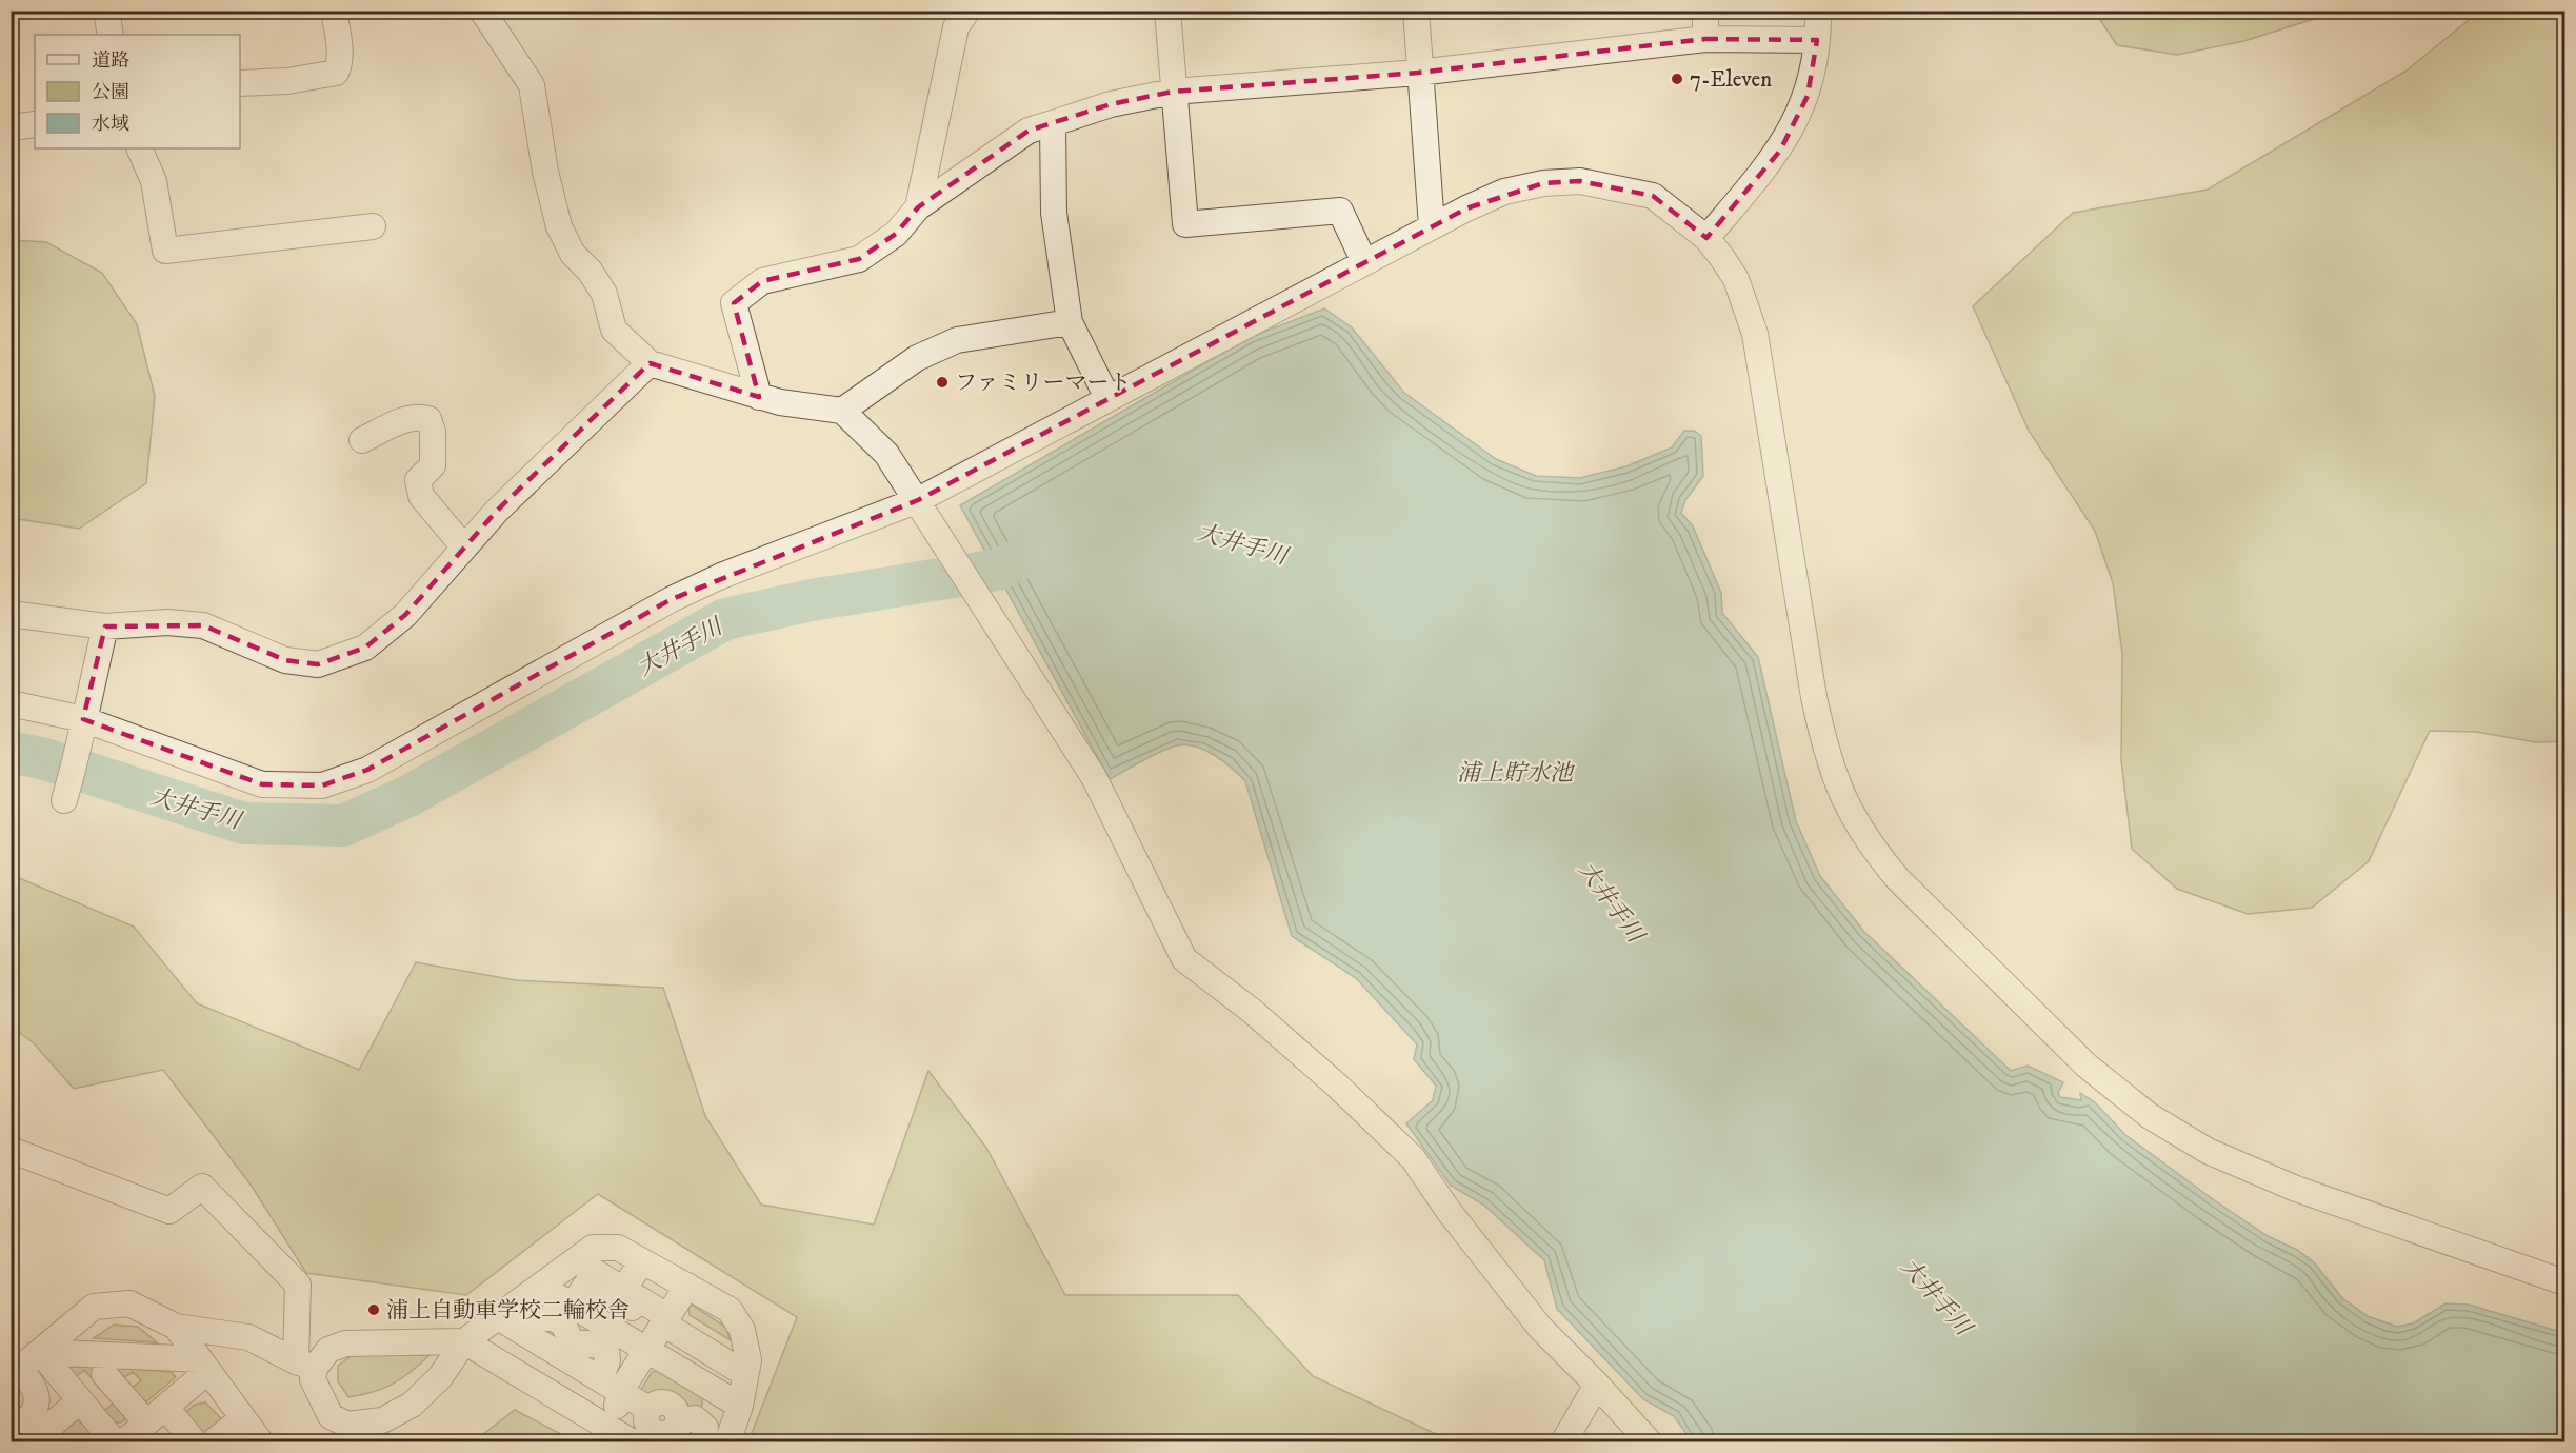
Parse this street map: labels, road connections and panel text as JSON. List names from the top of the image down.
{
  "water": ["大井手川", "浦上貯水池"],
  "places": ["7-Eleven", "ファミリーマート", "浦上自動車学校二輪校舎"],
  "legend": ["道路", "公園", "水域"]
}
